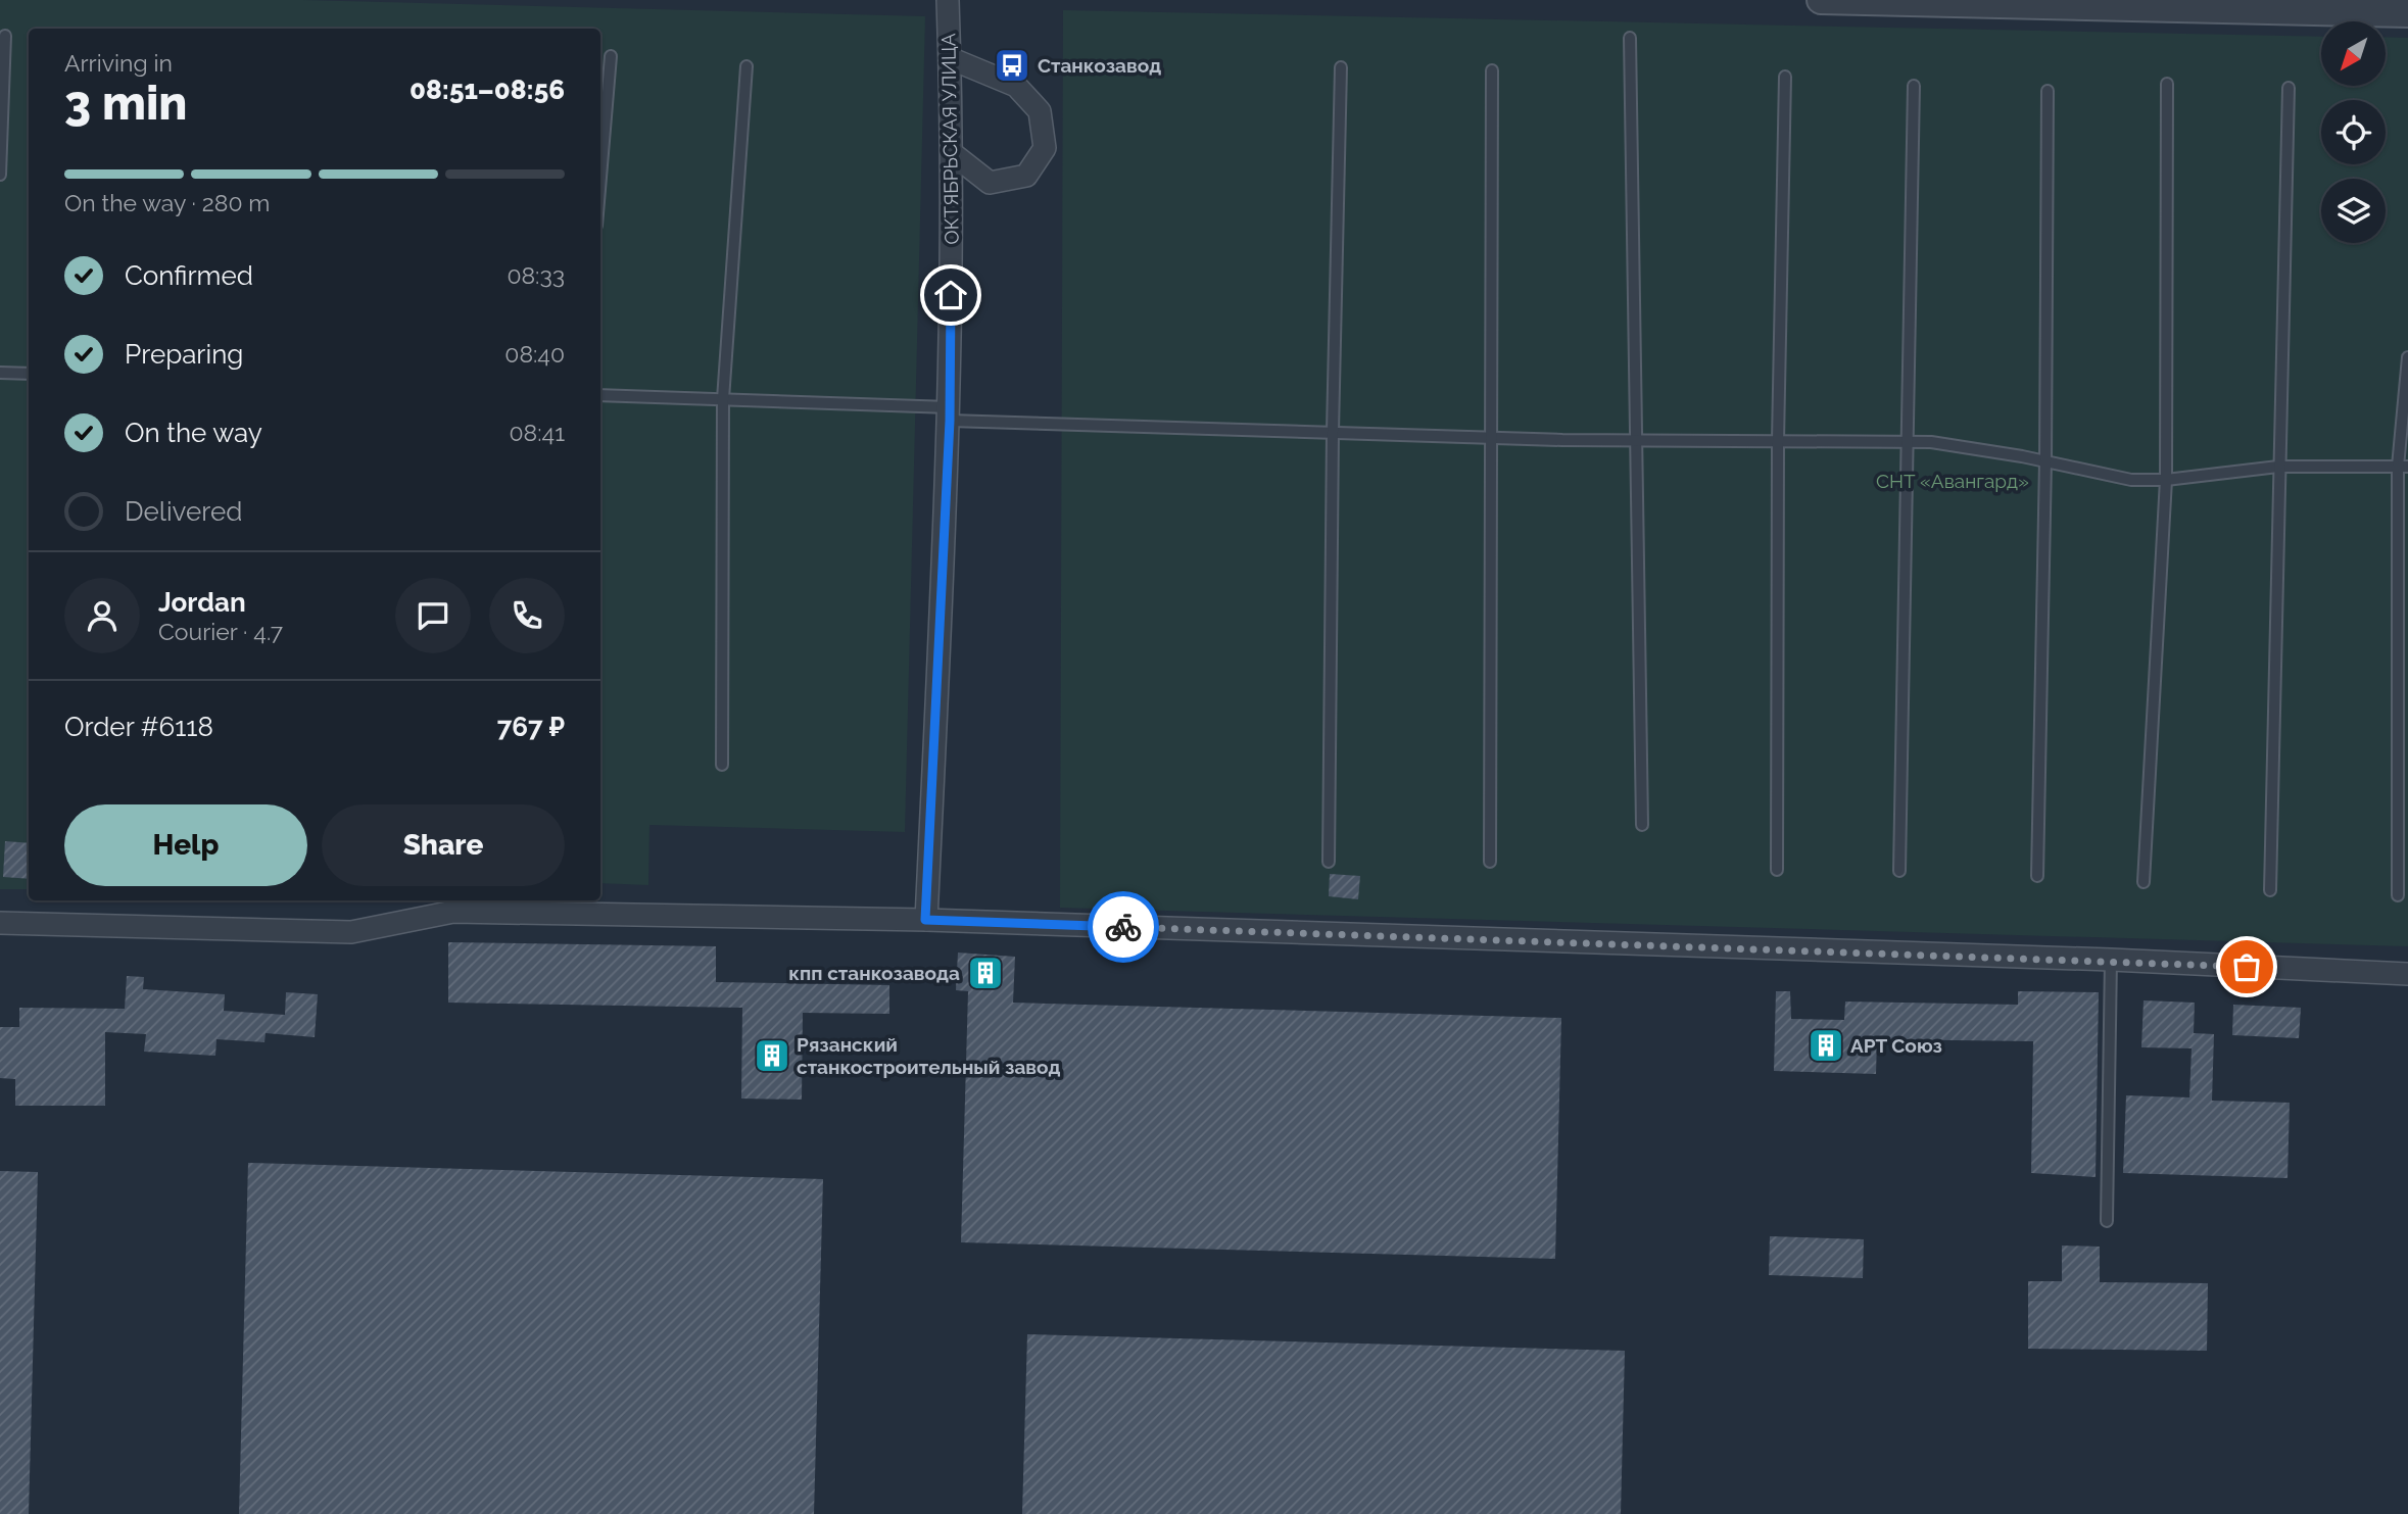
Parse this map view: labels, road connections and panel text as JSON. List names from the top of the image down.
{
  "streets": {
    "street": ["ОКТЯБРЬСКАЯ УЛИЦА"]
  },
  "parks": ["СНТ «Авангард»"],
  "places": {
    "bus stop": ["Станкозавод"],
    "building": ["кпп станкозавода", "АРТ Союз", "Рязанский станкостроительный завод"]
  },
  "north": "bottom left",
  "page": {
    "heading": ["3 min", "Arriving in", "08:51–08:56"],
    "panel": [
      "Jordan",
      "Courier · 4.7",
      "Order #6118",
      "767 ₽"
    ],
    "bar": "On the way · 280 m",
    "list": [
      ["Confirmed", "08:33"],
      ["Preparing", "08:40"],
      ["On the way", "08:41"],
      "Delivered"
    ],
    "buttons": ["Help", "Share"]
  }
}
